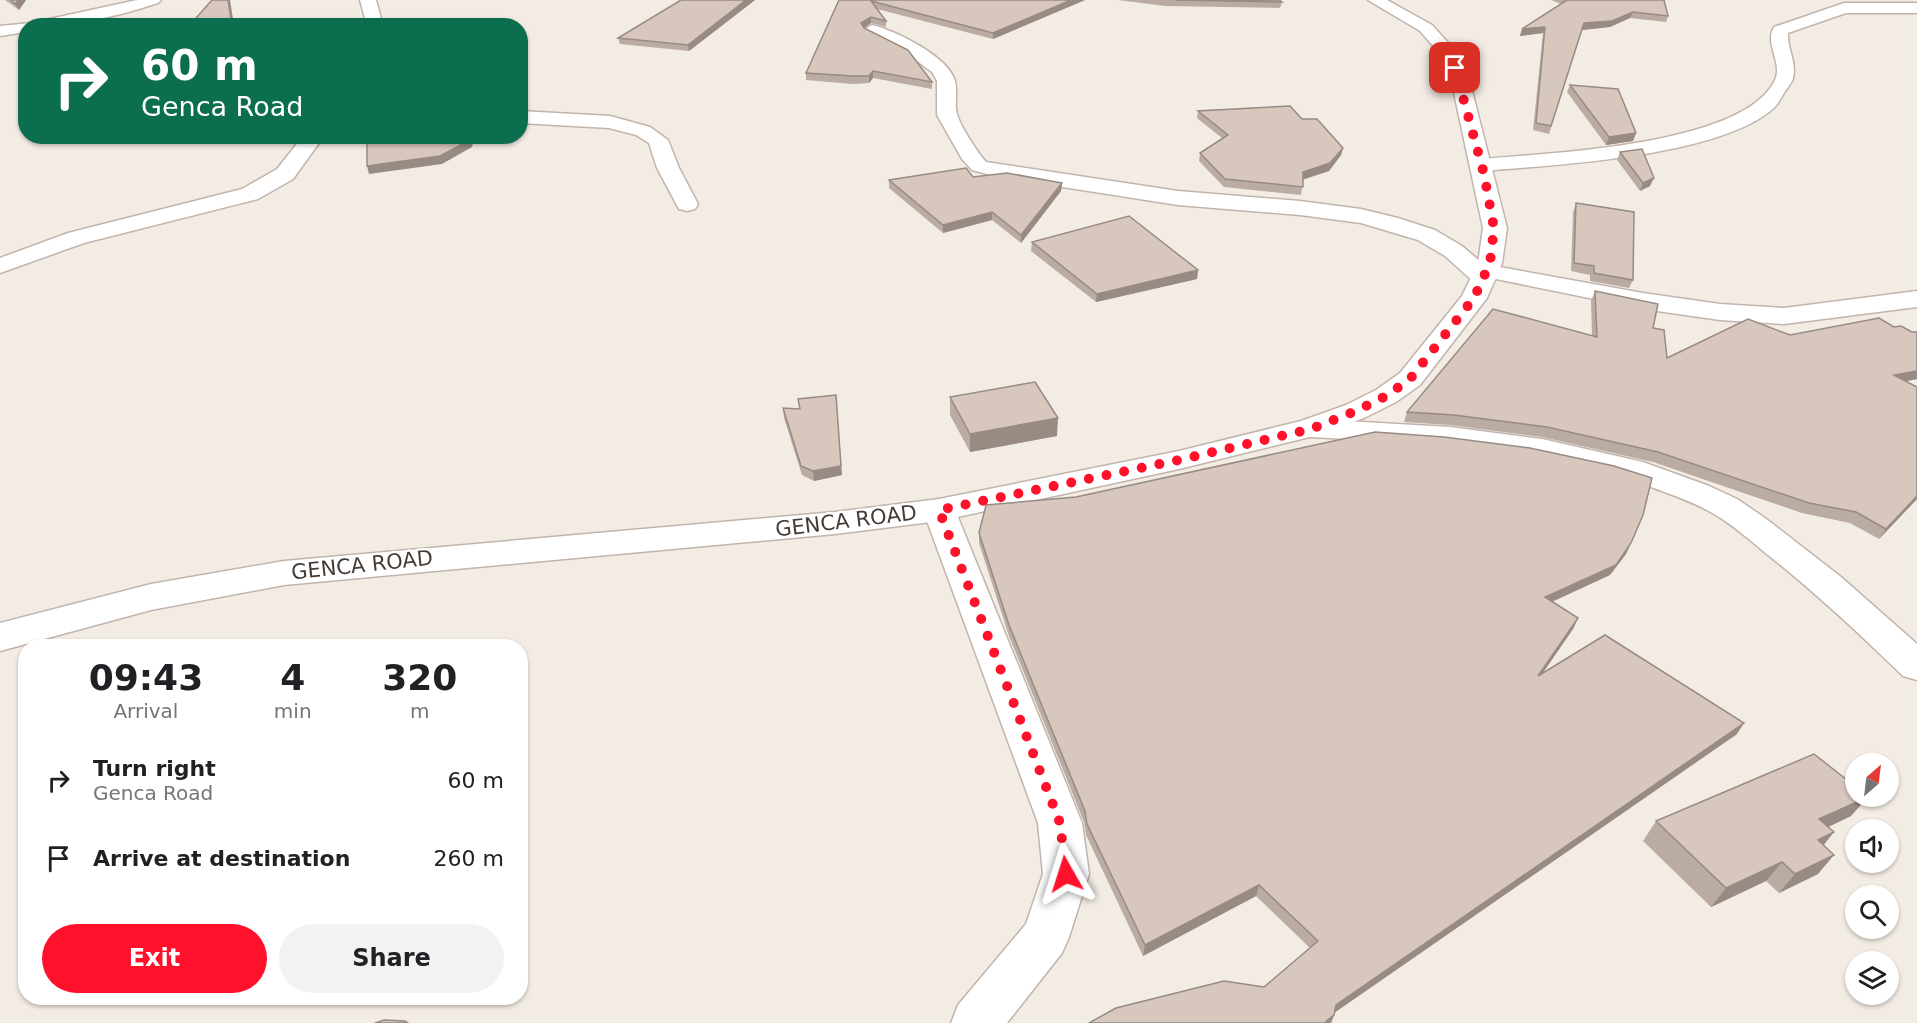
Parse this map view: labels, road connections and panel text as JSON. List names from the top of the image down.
{
  "streets": {
    "street": ["GENCA ROAD"]
  },
  "north": "top right",
  "page": {
    "turn": ["60 m", "Genca Road"],
    "eta": [
      "09:43",
      "Arrival",
      "4",
      "min",
      "320",
      "m"
    ],
    "list": [
      {
        "name": "Turn right",
        "note": "Genca Road",
        "value": "60 m"
      },
      {
        "name": "Arrive at destination",
        "value": "260 m"
      }
    ],
    "buttons": ["Exit", "Share"]
  }
}
